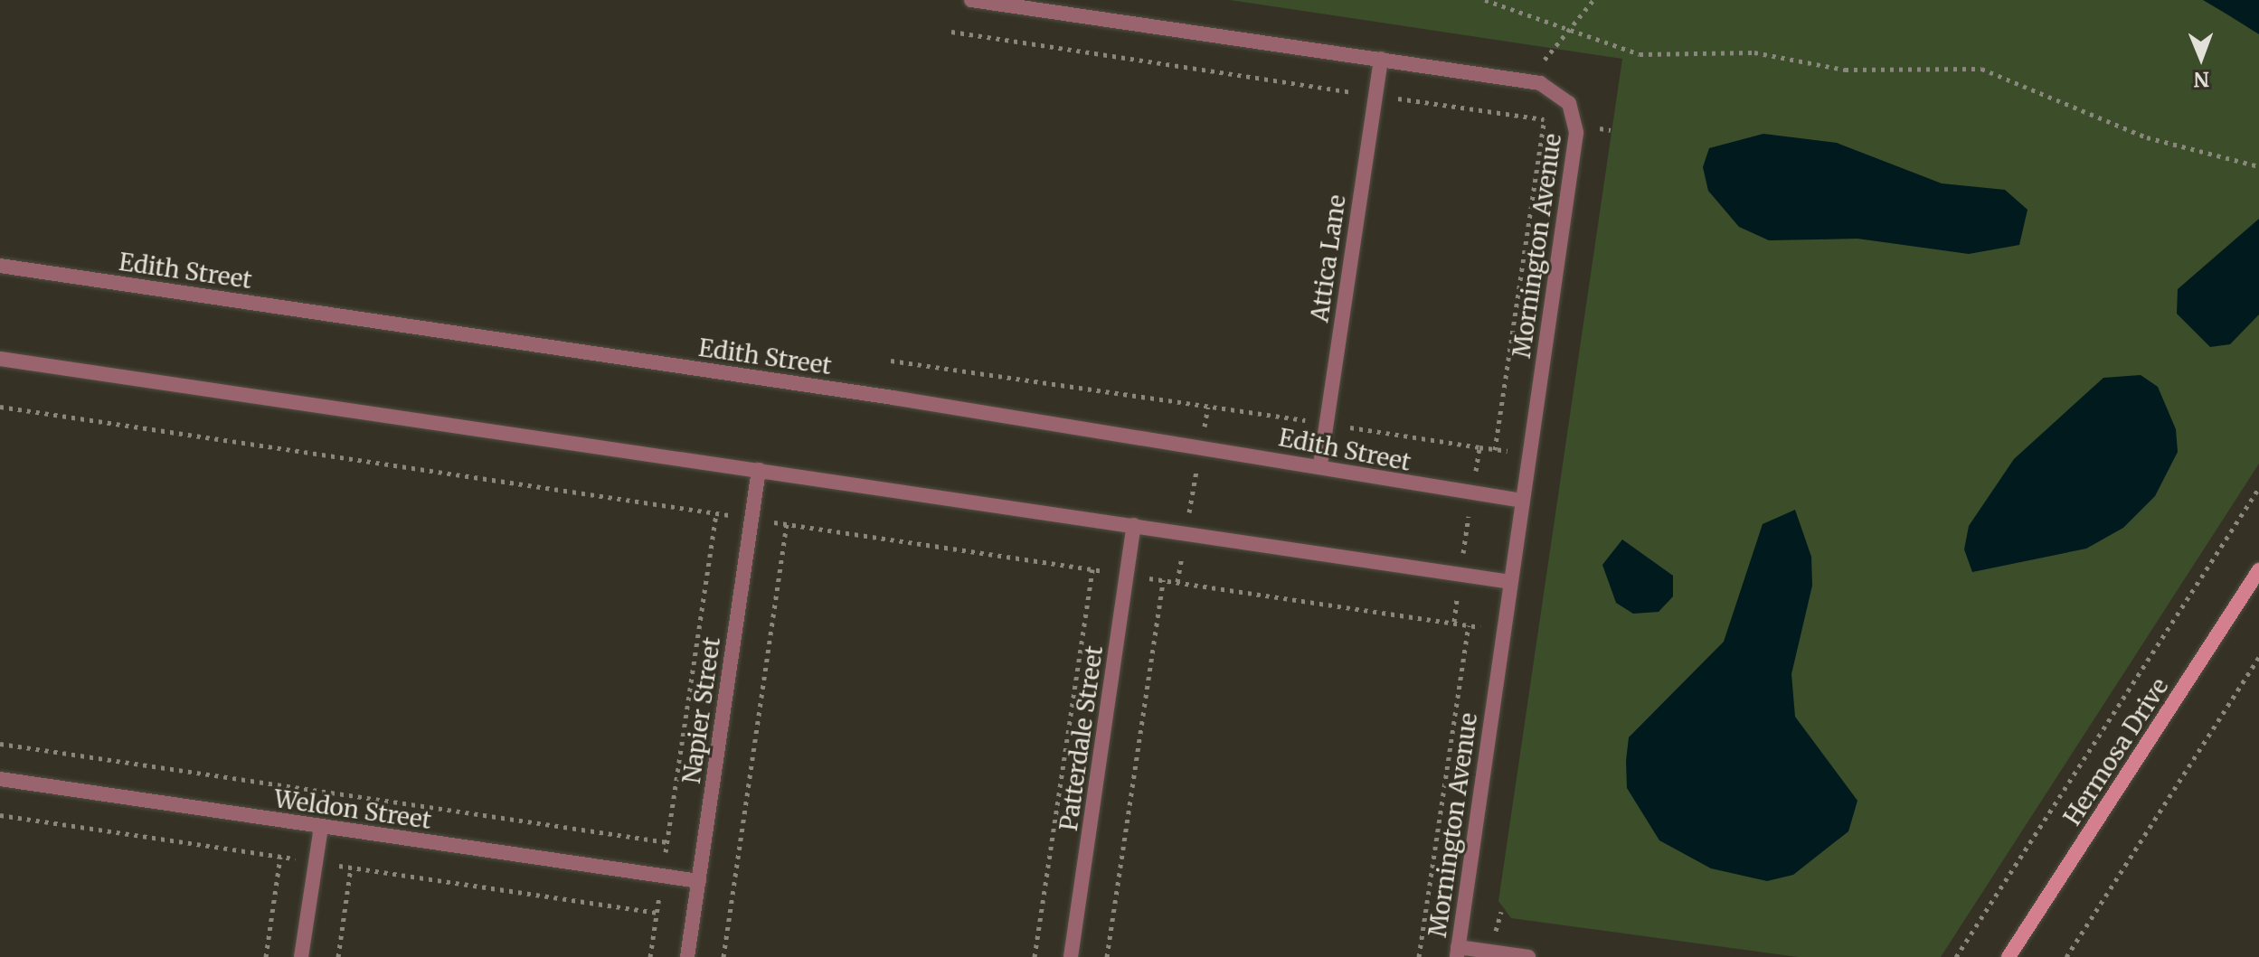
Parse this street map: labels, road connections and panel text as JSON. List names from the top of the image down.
{
  "streets": {
    "street": [
      "Mornington Avenue",
      "Attica Lane",
      "Edith Street",
      "Napier Street",
      "Patterdale Street",
      "Hermosa Drive",
      "Weldon Street"
    ]
  },
  "crossings": [
    ["Mornington Avenue", "Attica Lane"],
    ["Mornington Avenue", "Edith Street"],
    ["Attica Lane", "Edith Street"],
    ["Napier Street", "Weldon Street"]
  ],
  "north": "bottom"
}
